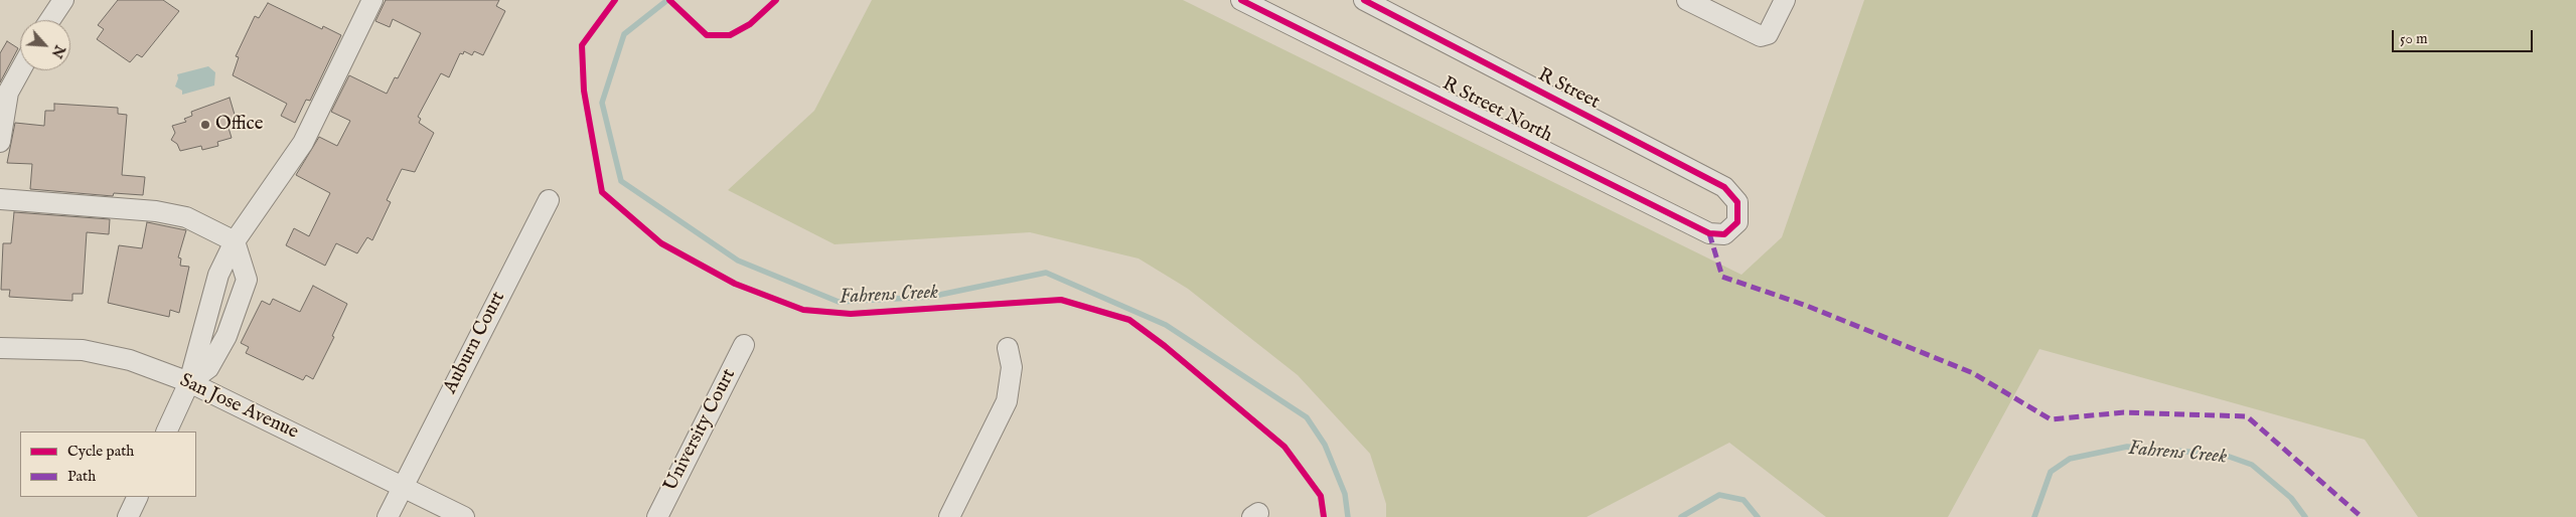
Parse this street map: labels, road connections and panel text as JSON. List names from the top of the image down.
{
  "streets": {
    "street": [
      "R Street",
      "R Street North",
      "Auburn Court",
      "San Jose Avenue",
      "University Court"
    ]
  },
  "crossings": [
    ["R Street", "R Street North"],
    ["Auburn Court", "San Jose Avenue"]
  ],
  "water": ["Fahrens Creek"],
  "places": ["Office"],
  "legend": ["Cycle path", "Path"],
  "scale_bar": "50 m",
  "north": "bottom right"
}
